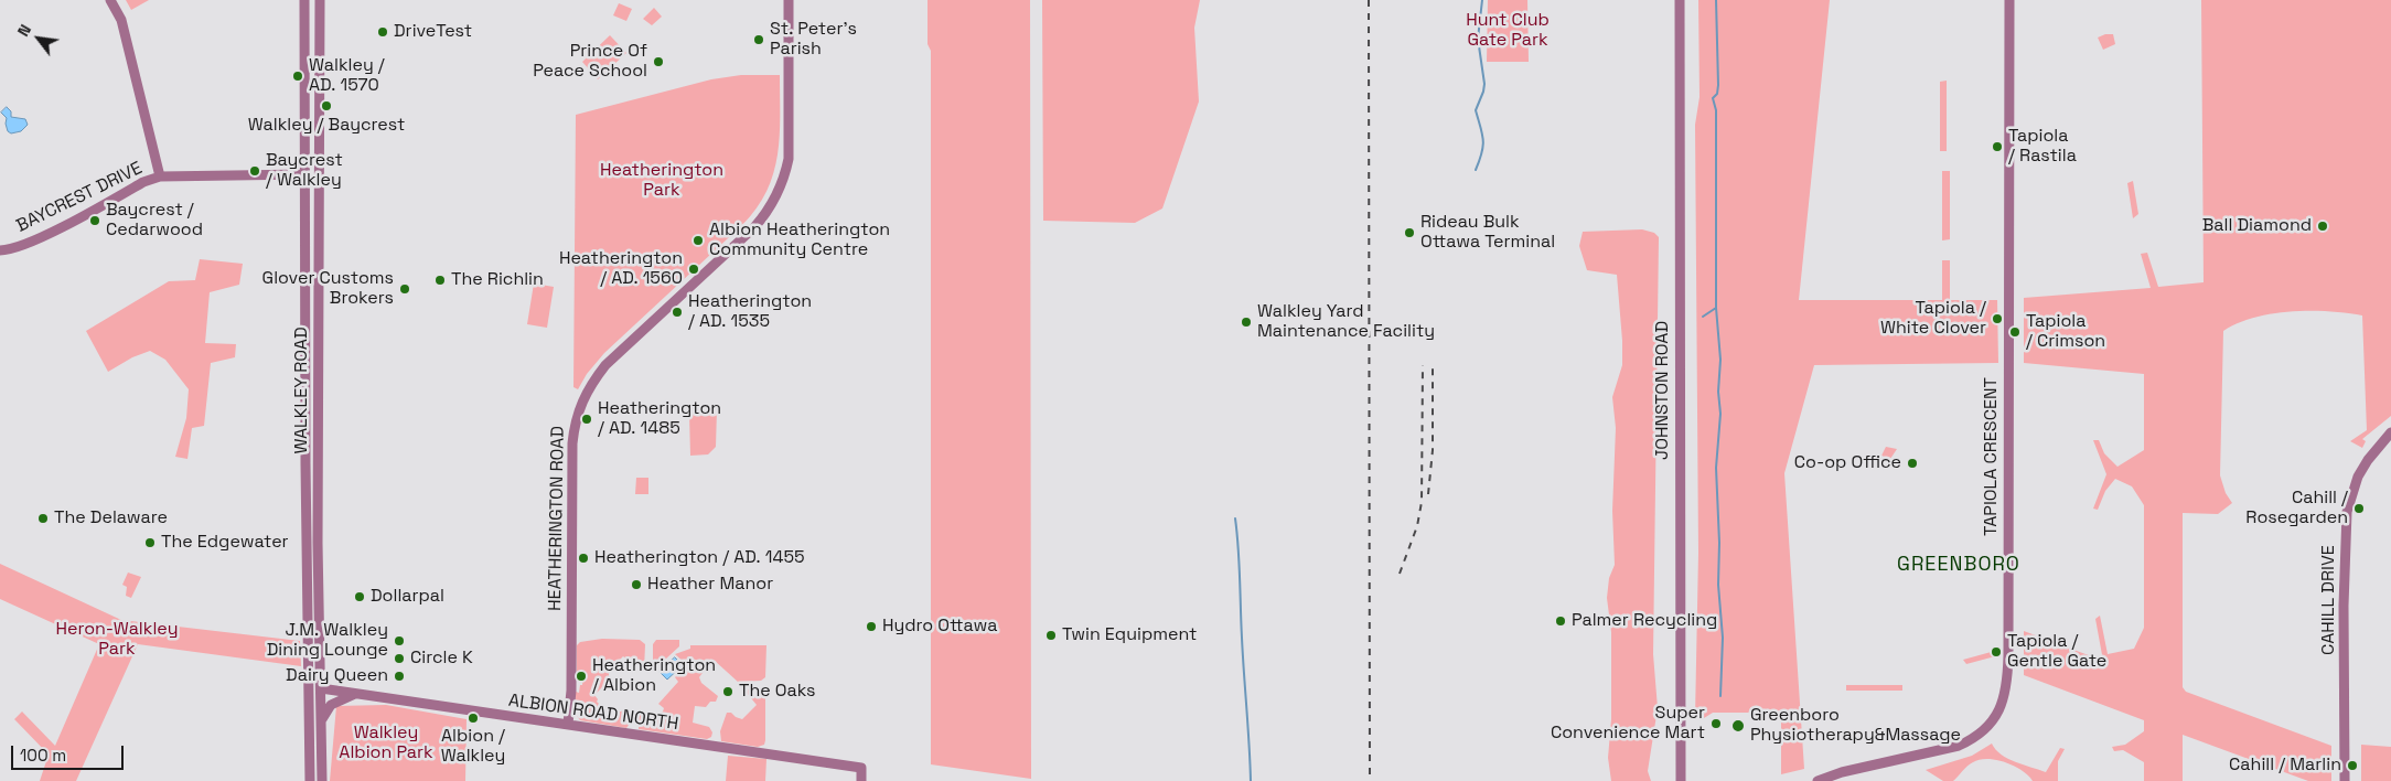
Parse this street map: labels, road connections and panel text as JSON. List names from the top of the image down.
{
  "streets": {
    "street": [
      "BAYCREST DRIVE",
      "WALKLEY ROAD",
      "JOHNSTON ROAD",
      "TAPIOLA CRESCENT",
      "HEATHERINGTON ROAD",
      "CAHILL DRIVE",
      "ALBION ROAD NORTH"
    ]
  },
  "crossings": [
    ["BAYCREST DRIVE", "WALKLEY ROAD"],
    ["WALKLEY ROAD", "ALBION ROAD NORTH"],
    ["HEATHERINGTON ROAD", "ALBION ROAD NORTH"]
  ],
  "districts": ["GREENBORO"],
  "parks": [
    "Hunt Club Gate Park",
    "Heatherington Park",
    "Heron-Walkley Park",
    "Walkley Albion Park"
  ],
  "places": [
    "DriveTest",
    "St. Peter's Parish",
    "Prince Of Peace School",
    "Walkley / AD. 1570",
    "Walkley / Baycrest",
    "Tapiola / Rastila",
    "Baycrest / Walkley",
    "Baycrest / Cedarwood",
    "Ball Diamond",
    "Rideau Bulk Ottawa Terminal",
    "Albion Heatherington Community Centre",
    "Heatherington / AD. 1560",
    "The Richlin",
    "Glover Customs Brokers",
    "Heatherington / AD. 1535",
    "Tapiola / White Clover",
    "Walkley Yard Maintenance Facility",
    "Tapiola / Crimson",
    "Heatherington / AD. 1485",
    "Co-op Office",
    "Cahill / Rosegarden",
    "The Delaware",
    "The Edgewater",
    "Heatherington / AD. 1455",
    "Heather Manor",
    "Dollarpal",
    "Palmer Recycling",
    "Hydro Ottawa",
    "Twin Equipment",
    "J.M. Walkley Dining Lounge",
    "Tapiola / Gentle Gate",
    "Circle K",
    "Dairy Queen",
    "Heatherington / Albion",
    "The Oaks",
    "Albion / Walkley",
    "Super Convenience Mart",
    "Greenboro Physiotherapy&Massage",
    "Cahill / Marlin"
  ],
  "scale_bar": "100 m",
  "north": "top left"
}
